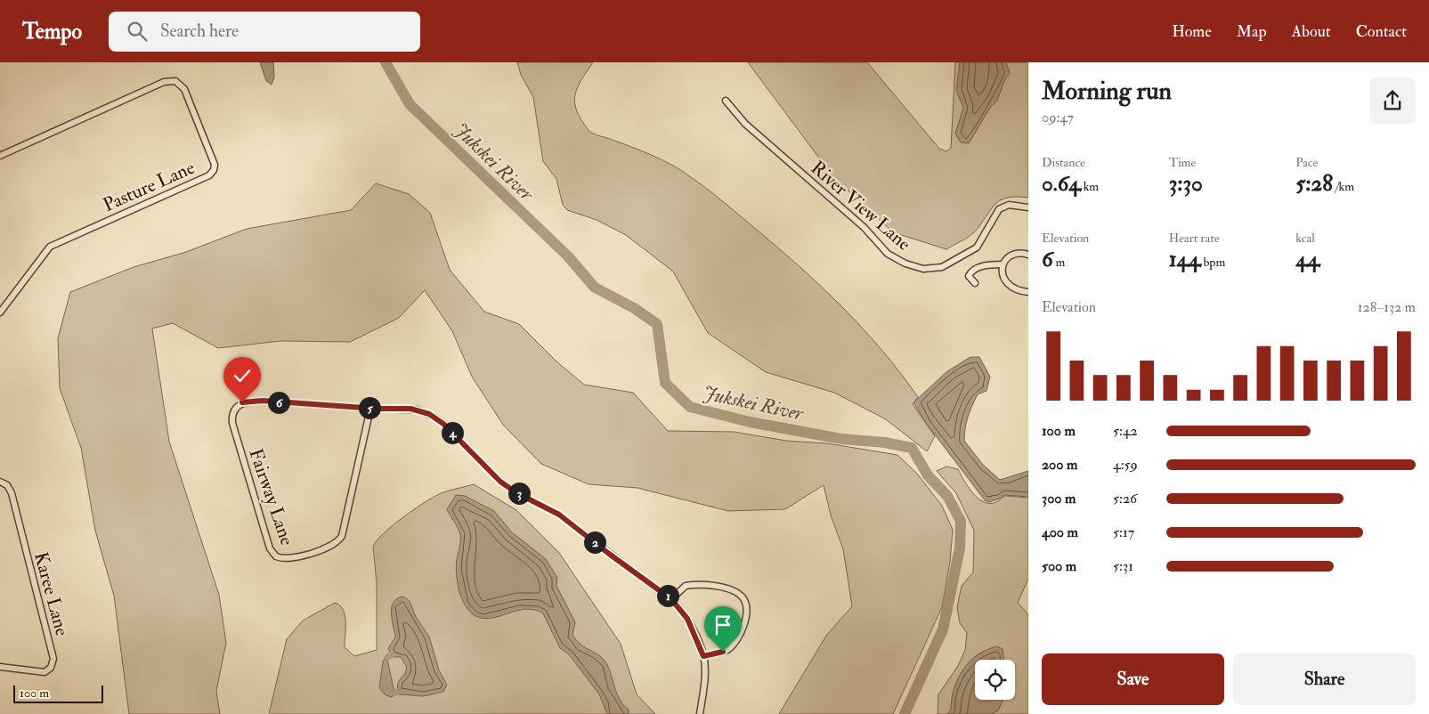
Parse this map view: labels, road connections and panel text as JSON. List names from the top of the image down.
{
  "streets": {
    "street": [
      "Pasture Lane",
      "River View Lane",
      "Fairway Lane",
      "Karee Lane"
    ]
  },
  "water": ["Jukskei River"],
  "scale_bar": "100 m",
  "page": {
    "header": "Tempo",
    "search": "Search here",
    "nav": [
      "Home",
      "Map",
      "About",
      "Contact"
    ],
    "heading": ["Morning run", "09:47"],
    "stats": [
      ["Distance", "0.64 km"],
      ["Time", "3:30"],
      ["Pace", "5:28 /km"],
      ["Elevation", "6 m"],
      ["Heart rate", "144 bpm"],
      ["kcal", "44"]
    ],
    "chart": ["Elevation", "128–132 m"],
    "pins": [
      "6",
      "5",
      "4",
      "3",
      "2",
      "1"
    ],
    "list": [
      {
        "name": "100 m",
        "note": "5:42"
      },
      {
        "name": "200 m",
        "note": "4:59"
      },
      {
        "name": "300 m",
        "note": "5:26"
      },
      {
        "name": "400 m",
        "note": "5:17"
      },
      {
        "name": "500 m",
        "note": "5:31"
      }
    ],
    "buttons": ["Save", "Share"],
    "scale": "100 m"
  }
}
